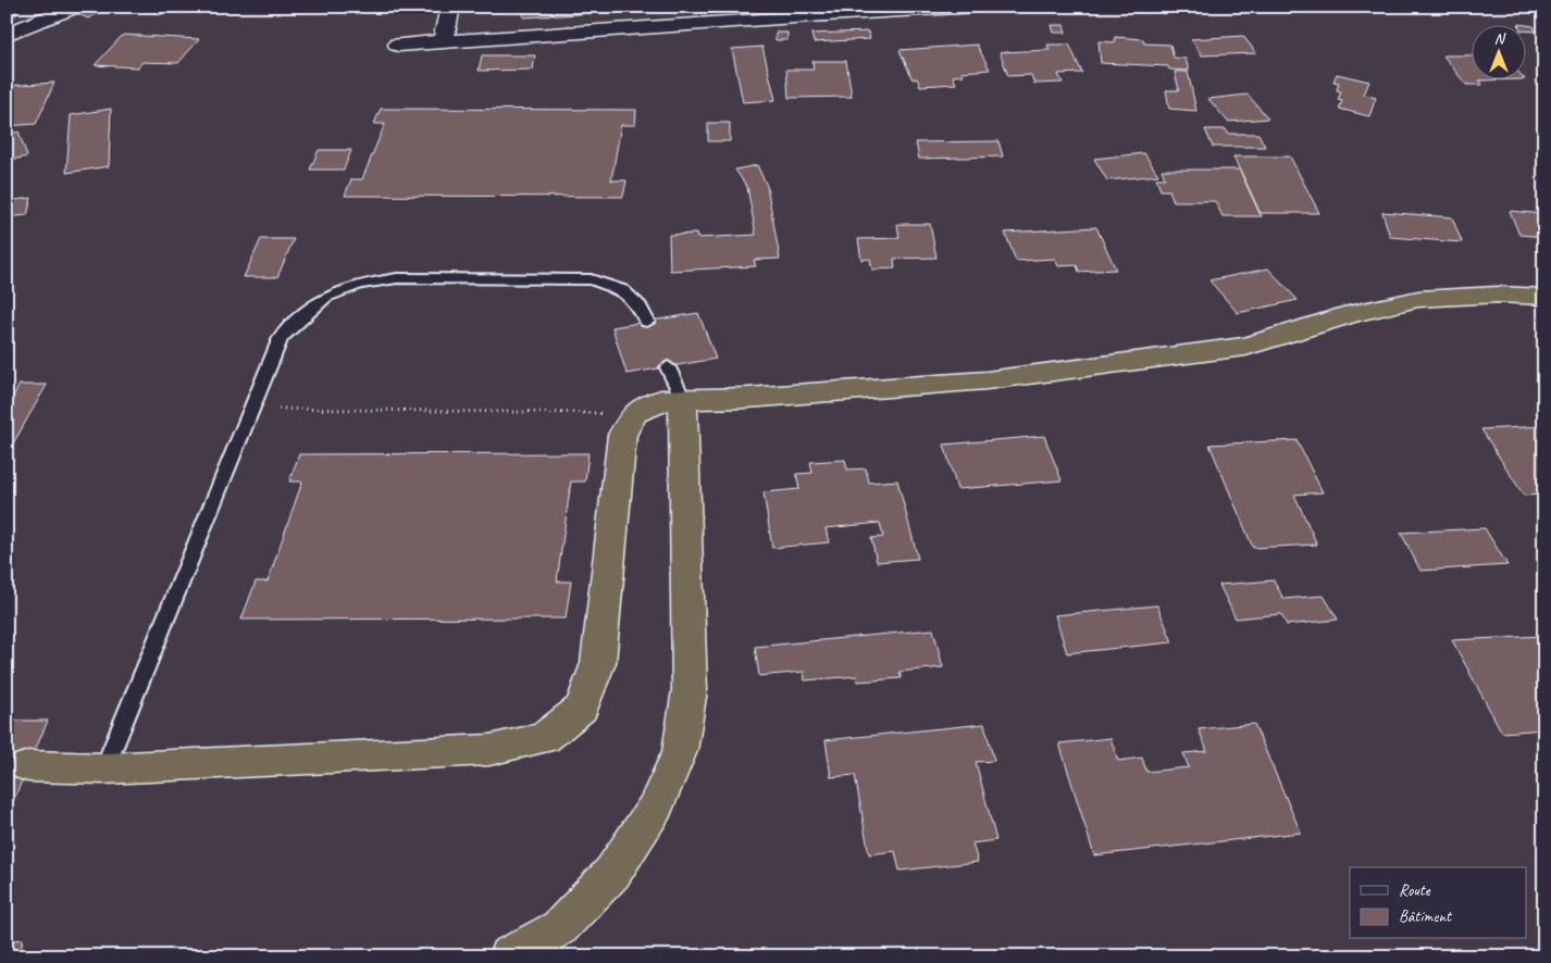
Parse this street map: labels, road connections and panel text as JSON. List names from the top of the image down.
{
  "legend": ["Route", "Bâtiment"],
  "north": "top"
}
